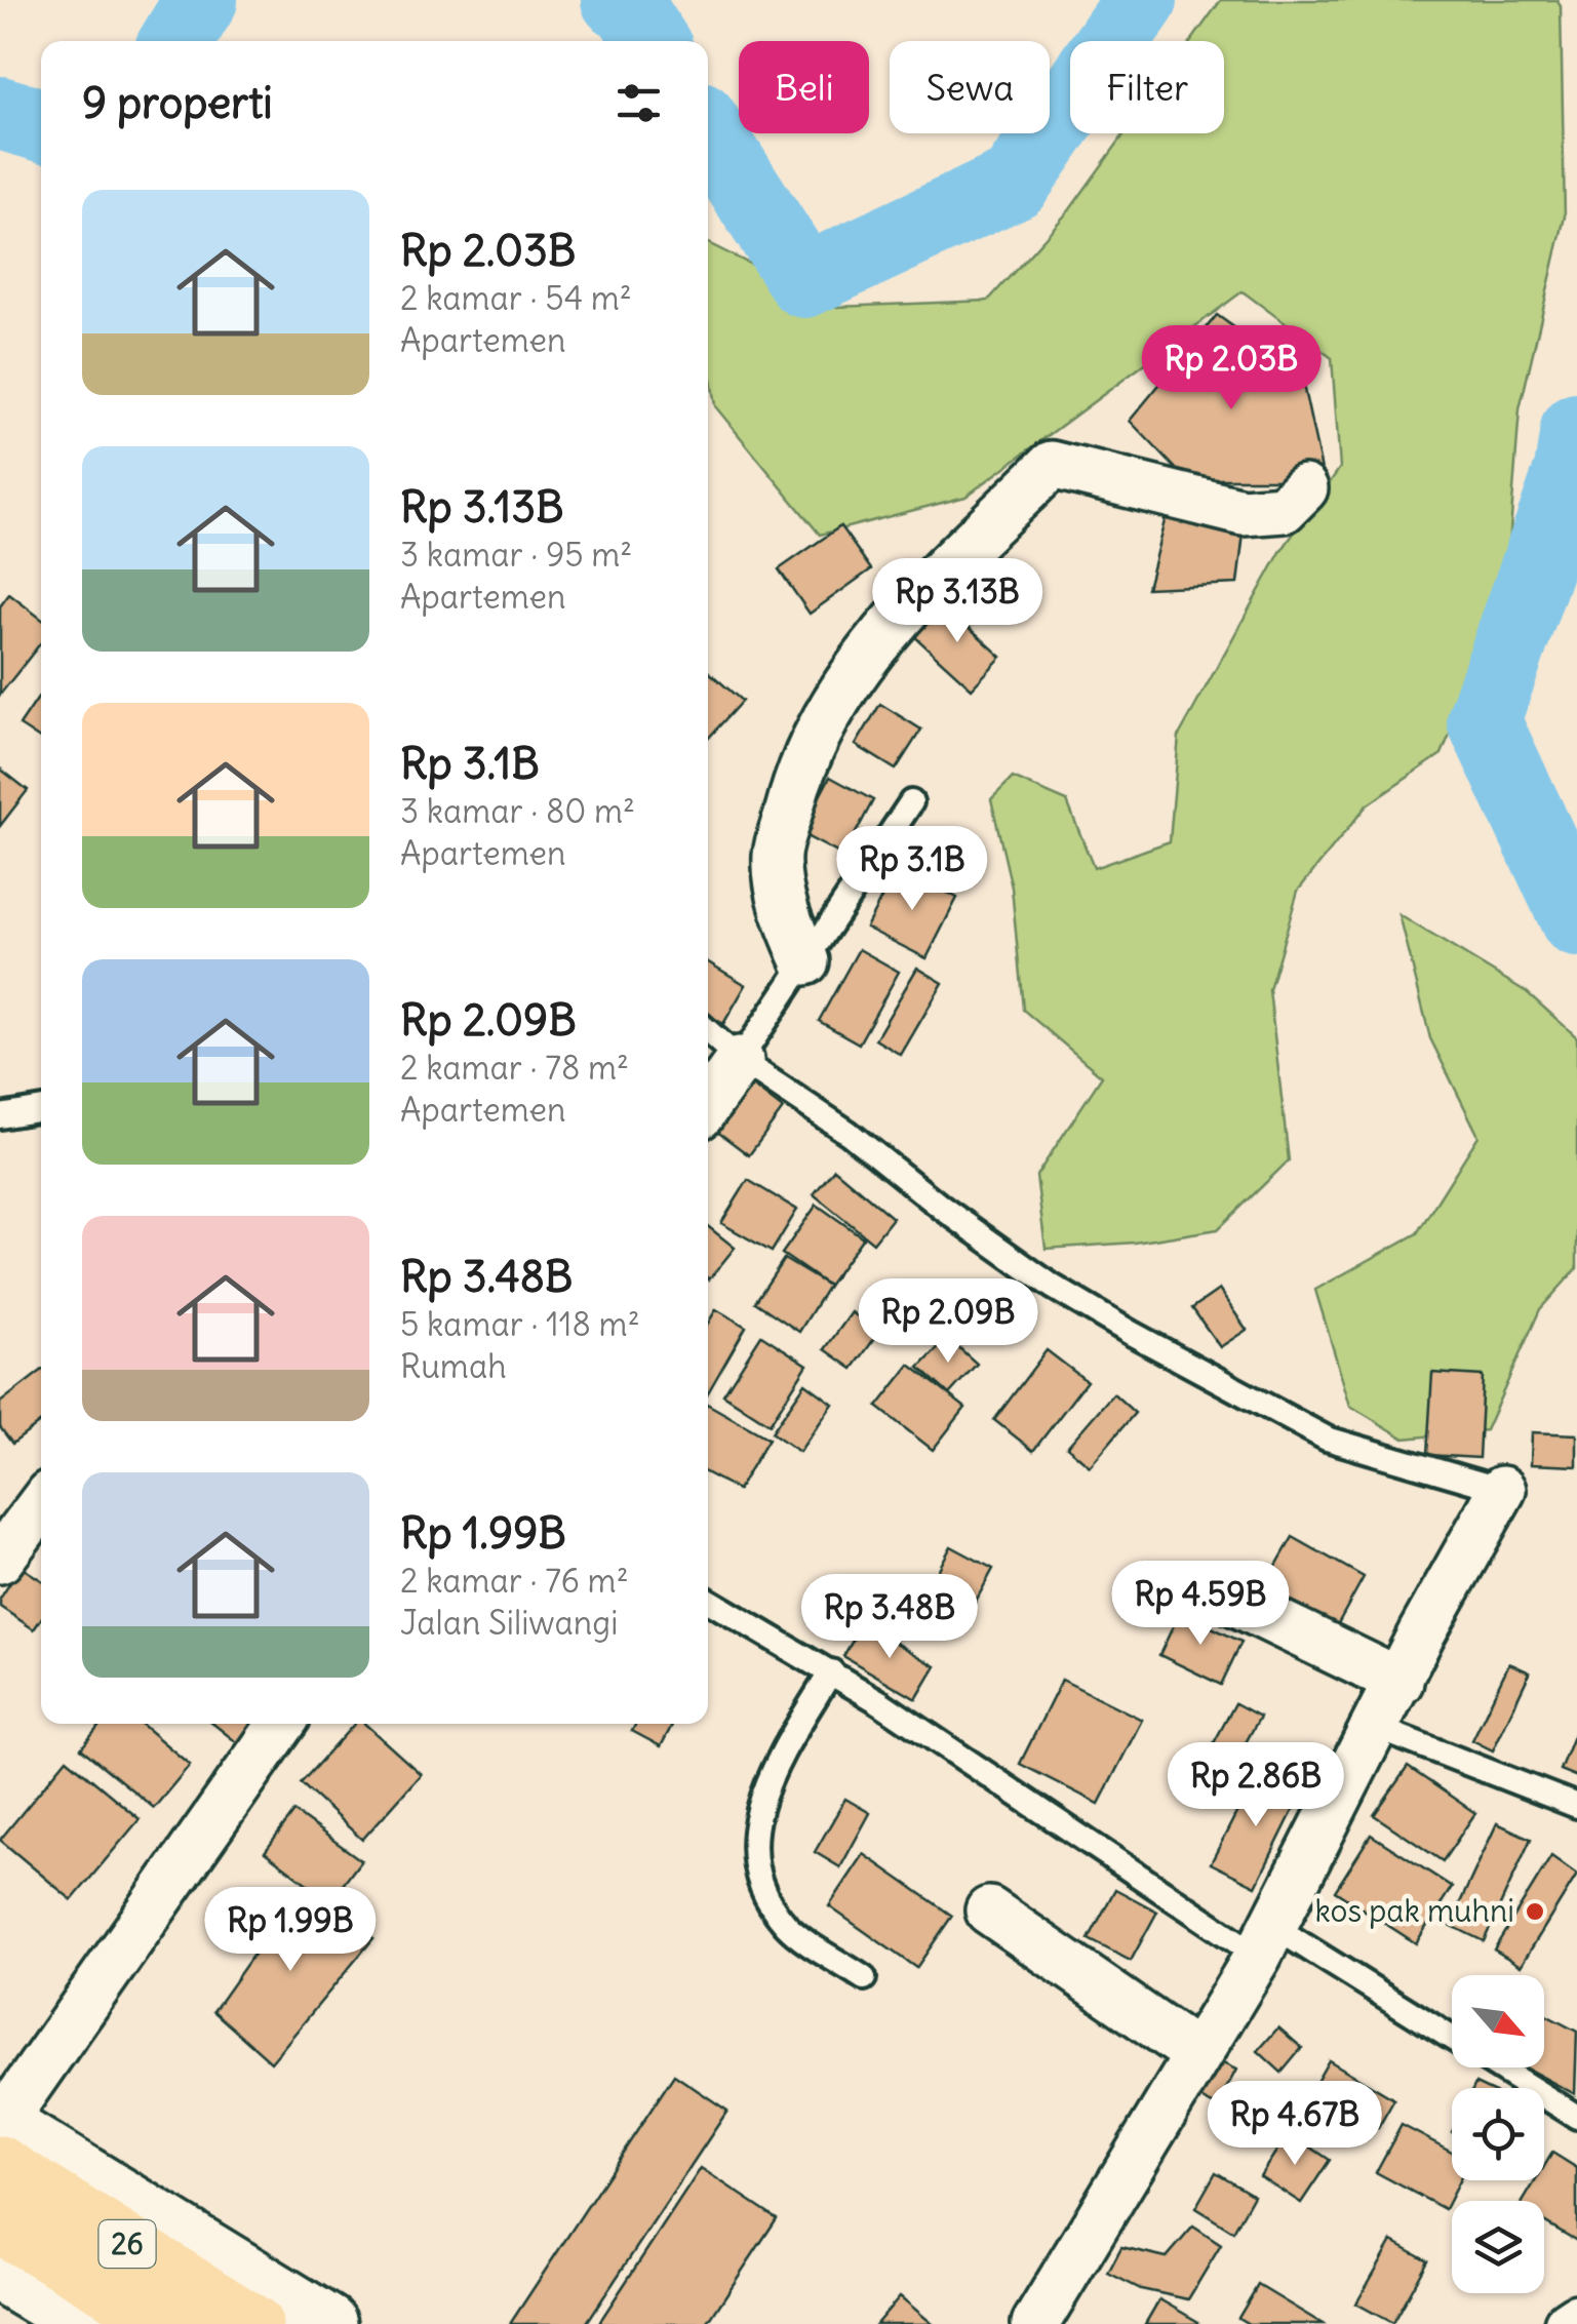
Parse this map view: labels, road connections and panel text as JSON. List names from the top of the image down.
{
  "streets": {
    "highway": ["26"]
  },
  "places": ["kos pak muhni"],
  "north": "bottom right",
  "page": {
    "chip": ["Beli", "Sewa", "Filter"],
    "heading": "9 properti",
    "list": [
      {
        "name": "Rp 2.03B",
        "note": "2 kamar · 54 m² · Apartemen"
      },
      {
        "name": "Rp 3.13B",
        "note": "3 kamar · 95 m² · Apartemen"
      },
      {
        "name": "Rp 3.1B",
        "note": "3 kamar · 80 m² · Apartemen"
      },
      {
        "name": "Rp 2.09B",
        "note": "2 kamar · 78 m² · Apartemen"
      },
      {
        "name": "Rp 3.48B",
        "note": "5 kamar · 118 m² · Rumah"
      },
      {
        "name": "Rp 1.99B",
        "note": "2 kamar · 76 m² · Jalan Siliwangi"
      }
    ],
    "price": [
      "Rp 2.03B",
      "Rp 3.13B",
      "Rp 3.1B",
      "Rp 2.09B",
      "Rp 4.59B",
      "Rp 3.48B",
      "Rp 2.86B",
      "Rp 1.99B",
      "Rp 4.67B"
    ]
  }
}
